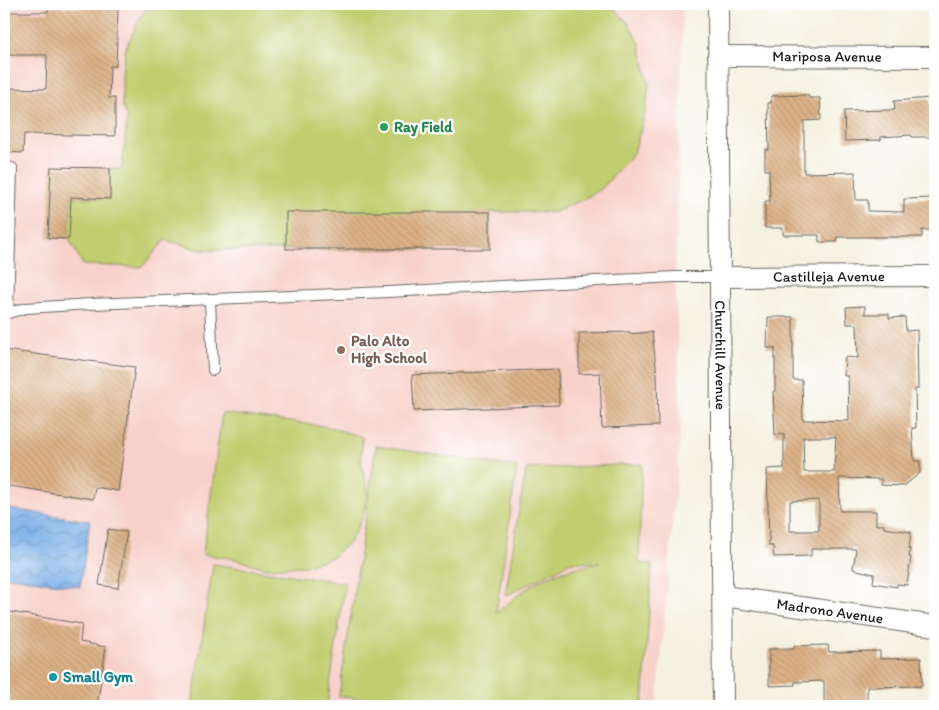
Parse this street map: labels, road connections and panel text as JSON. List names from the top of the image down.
{
  "streets": {
    "street": [
      "Mariposa Avenue",
      "Castilleja Avenue",
      "Churchill Avenue",
      "Madrono Avenue"
    ]
  },
  "crossings": [
    ["Mariposa Avenue", "Churchill Avenue"],
    ["Castilleja Avenue", "Churchill Avenue"],
    ["Churchill Avenue", "Madrono Avenue"]
  ],
  "places": ["Ray Field", "Palo Alto High School", "Small Gym"]
}
